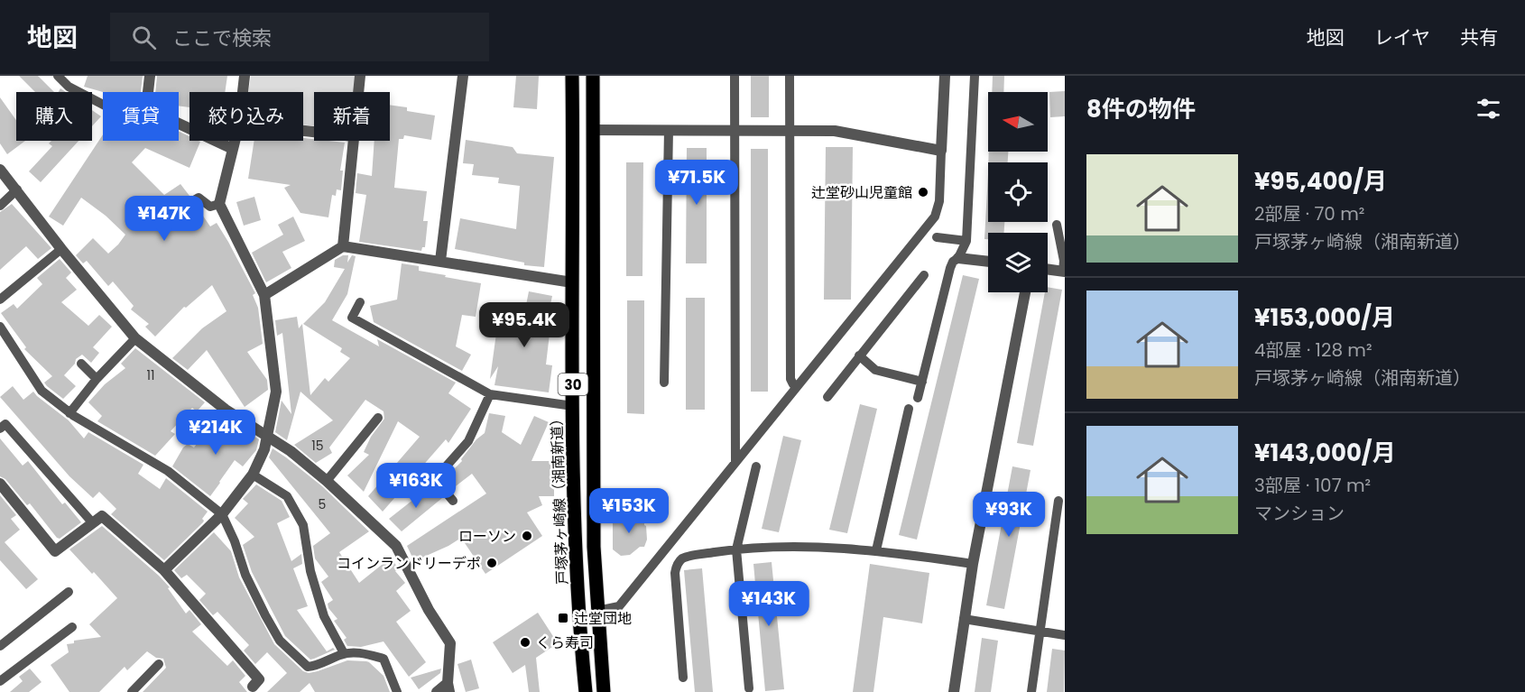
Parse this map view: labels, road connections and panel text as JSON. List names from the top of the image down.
{
  "streets": {
    "main road": ["30", "戸塚茅ヶ崎線（湘南新道）"]
  },
  "places": {
    "other": [
      "辻堂砂山児童館",
      "ローソン",
      "コインランドリーデポ",
      "くら寿司"
    ],
    "transit": ["辻堂団地"]
  },
  "house_numbers": ["11", "15", "5"],
  "north": "left",
  "page": {
    "header": "地図",
    "search": "ここで検索",
    "nav": ["地図", "レイヤ", "共有"],
    "heading": "8件の物件",
    "chip": [
      "購入",
      "賃貸",
      "絞り込み",
      "新着"
    ],
    "list": [
      {
        "name": "¥95,400/月",
        "note": "2部屋 · 70 m² · 戸塚茅ヶ崎線（湘南新道）"
      },
      {
        "name": "¥153,000/月",
        "note": "4部屋 · 128 m² · 戸塚茅ヶ崎線（湘南新道）"
      },
      {
        "name": "¥143,000/月",
        "note": "3部屋 · 107 m² · マンション"
      }
    ],
    "price": [
      "¥71.5K",
      "¥147K",
      "¥95.4K",
      "¥214K",
      "¥163K",
      "¥153K",
      "¥93K",
      "¥143K"
    ]
  }
}
